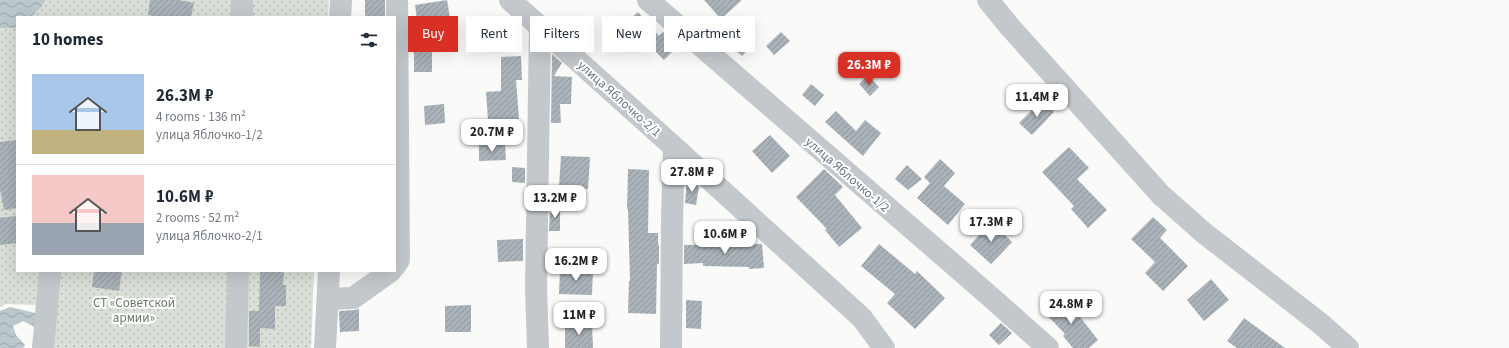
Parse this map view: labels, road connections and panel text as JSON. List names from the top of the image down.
{
  "streets": {
    "street": ["улица Яблочко-2/1", "улица Яблочко-1/2"]
  },
  "parks": ["СТ «Советской армии»"],
  "page": {
    "chip": [
      "Buy",
      "Rent",
      "Filters",
      "New",
      "Apartment"
    ],
    "heading": "10 homes",
    "price": [
      "26.3M ₽",
      "11.4M ₽",
      "20.7M ₽",
      "27.8M ₽",
      "13.2M ₽",
      "17.3M ₽",
      "10.6M ₽",
      "16.2M ₽",
      "24.8M ₽",
      "11M ₽"
    ],
    "list": [
      {
        "name": "26.3M ₽",
        "note": "4 rooms · 136 m² · улица Яблочко-1/2"
      },
      {
        "name": "10.6M ₽",
        "note": "2 rooms · 52 m² · улица Яблочко-2/1"
      }
    ]
  }
}
